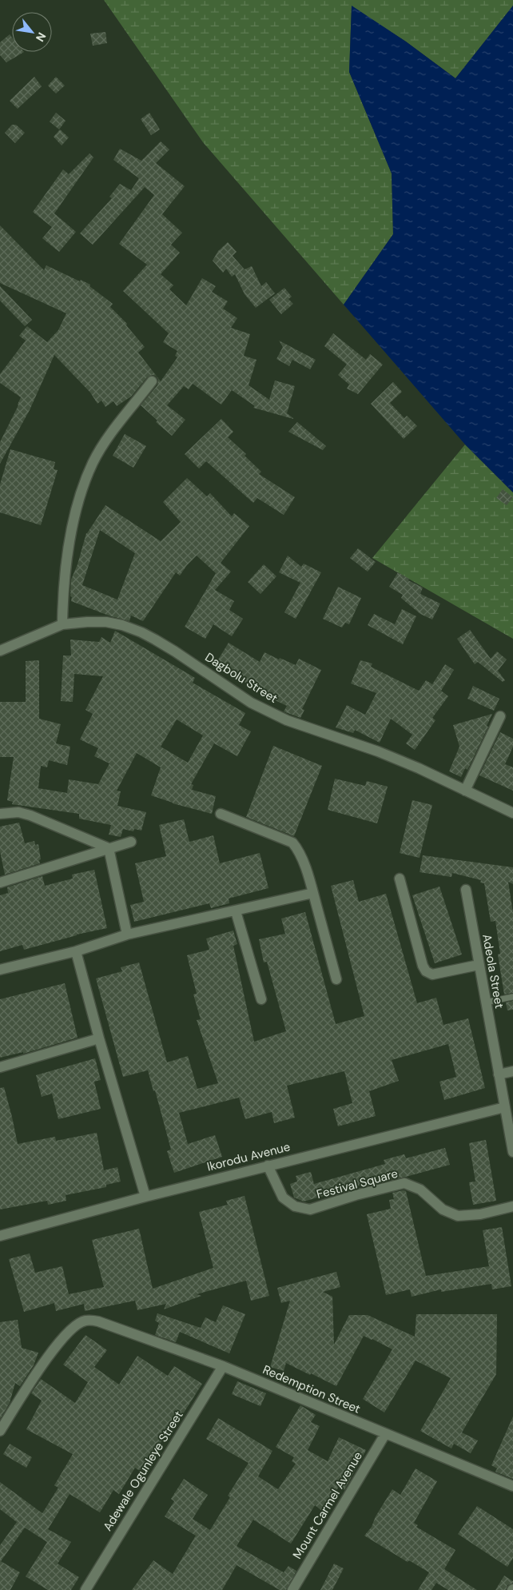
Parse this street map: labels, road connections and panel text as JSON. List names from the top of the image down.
{
  "streets": {
    "street": [
      "Dagbolu Street",
      "Adeola Street",
      "Ikorodu Avenue",
      "Festival Square",
      "Redemption Street",
      "Adewale Ogunleye Street",
      "Mount Carmel Avenue"
    ]
  },
  "crossings": [
    ["Adeola Street", "Ikorodu Avenue"],
    ["Ikorodu Avenue", "Festival Square"],
    ["Redemption Street", "Adewale Ogunleye Street"],
    ["Redemption Street", "Mount Carmel Avenue"]
  ],
  "north": "bottom right"
}
